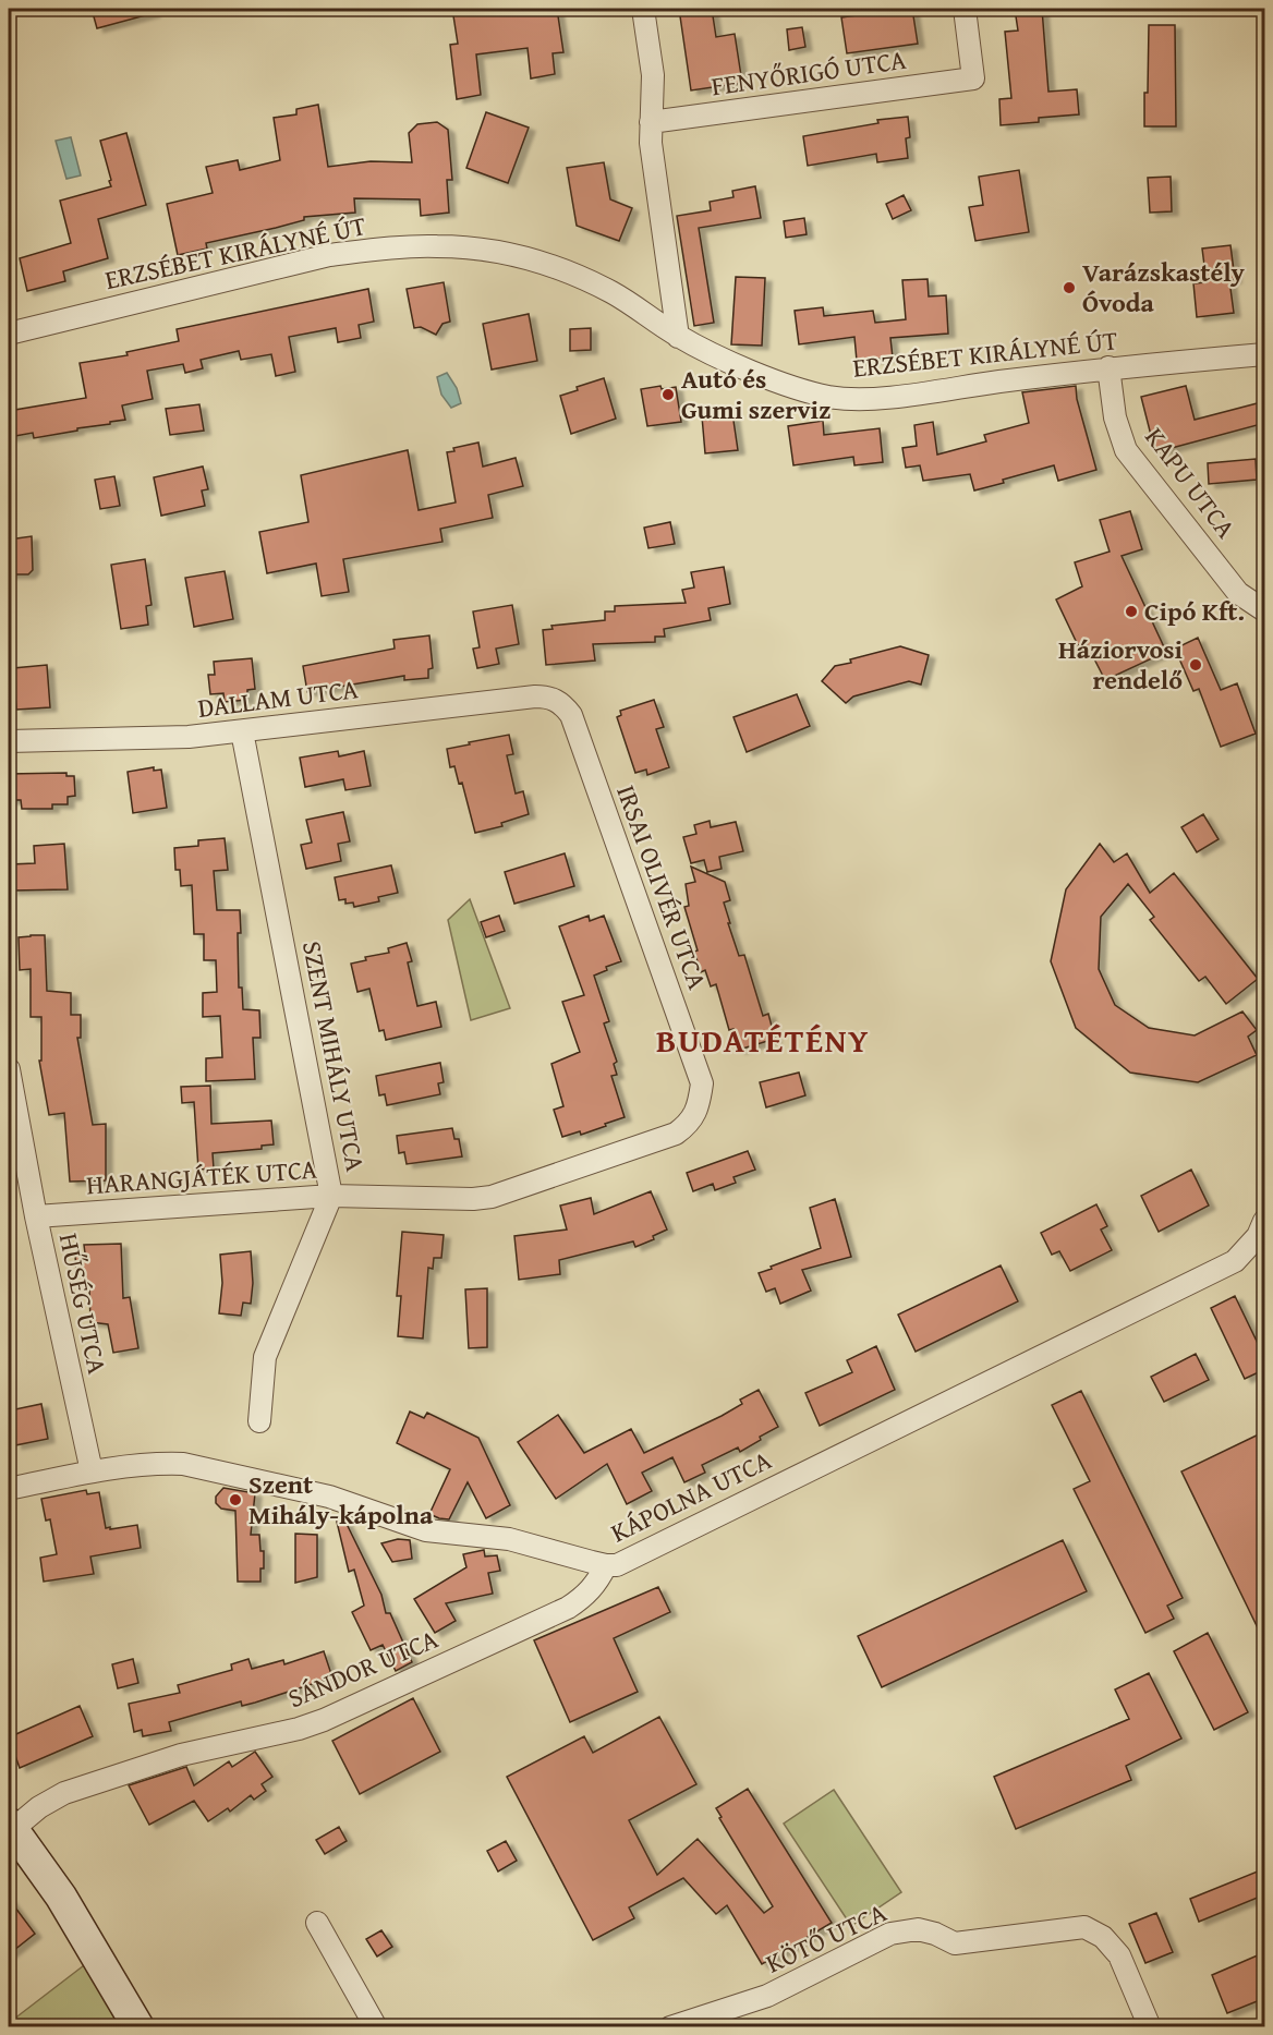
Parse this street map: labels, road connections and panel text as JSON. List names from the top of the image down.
{
  "streets": {
    "street": [
      "FENYŐRIGÓ UTCA",
      "ERZSÉBET KIRÁLYNÉ ÚT",
      "KAPU UTCA",
      "DALLAM UTCA",
      "IRSAI OLIVÉR UTCA",
      "SZENT MIHÁLY UTCA",
      "HARANGJÁTÉK UTCA",
      "HŰSÉG UTCA",
      "KÁPOLNA UTCA",
      "SÁNDOR UTCA",
      "KÖTŐ UTCA"
    ]
  },
  "crossings": [
    ["ERZSÉBET KIRÁLYNÉ ÚT", "KAPU UTCA"],
    ["DALLAM UTCA", "IRSAI OLIVÉR UTCA"],
    ["DALLAM UTCA", "SZENT MIHÁLY UTCA"],
    ["IRSAI OLIVÉR UTCA", "HARANGJÁTÉK UTCA"],
    ["SZENT MIHÁLY UTCA", "HARANGJÁTÉK UTCA"],
    ["HARANGJÁTÉK UTCA", "HŰSÉG UTCA"],
    ["HŰSÉG UTCA", "KÁPOLNA UTCA"],
    ["KÁPOLNA UTCA", "SÁNDOR UTCA"]
  ],
  "districts": ["BUDATÉTÉNY"],
  "places": [
    "Varázskastély Óvoda",
    "Autó és Gumi szerviz",
    "Cipó Kft.",
    "Háziorvosi rendelő",
    "Szent Mihály-kápolna"
  ]
}
